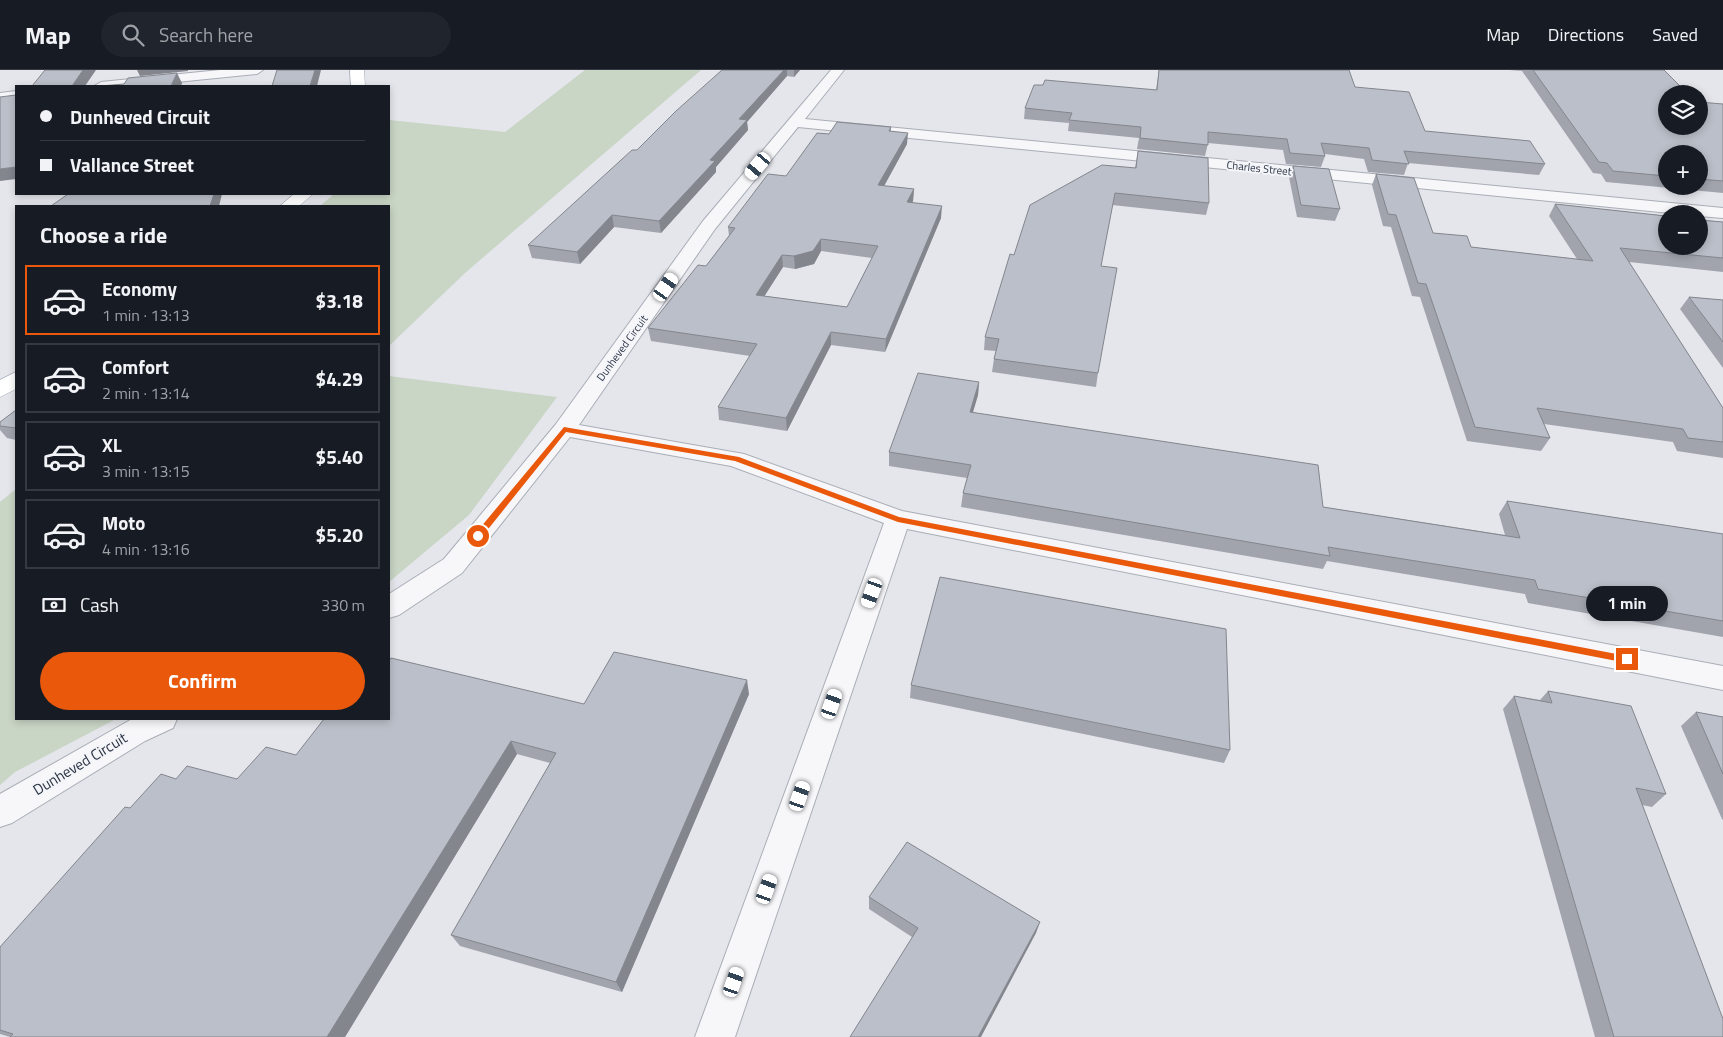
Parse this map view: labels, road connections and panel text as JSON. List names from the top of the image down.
{
  "streets": {
    "street": ["Charles Street", "Dunheved Circuit"]
  },
  "crossings": [
    ["Charles Street", "Dunheved Circuit"]
  ],
  "page": {
    "header": "Map",
    "search": "Search here",
    "nav": ["Map", "Directions", "Saved"],
    "map_buttons": ["+", "−"],
    "banner": ["Dunheved Circuit", "Vallance Street"],
    "heading": "Choose a ride",
    "list": [
      {
        "name": "Economy",
        "note": "1 min · 13:13",
        "value": "$3.18"
      },
      {
        "name": "Comfort",
        "note": "2 min · 13:14",
        "value": "$4.29"
      },
      {
        "name": "XL",
        "note": "3 min · 13:15",
        "value": "$5.40"
      },
      {
        "name": "Moto",
        "note": "4 min · 13:16",
        "value": "$5.20"
      }
    ],
    "pay": ["Cash", "330 m"],
    "bubble": "1 min",
    "buttons": "Confirm"
  }
}
